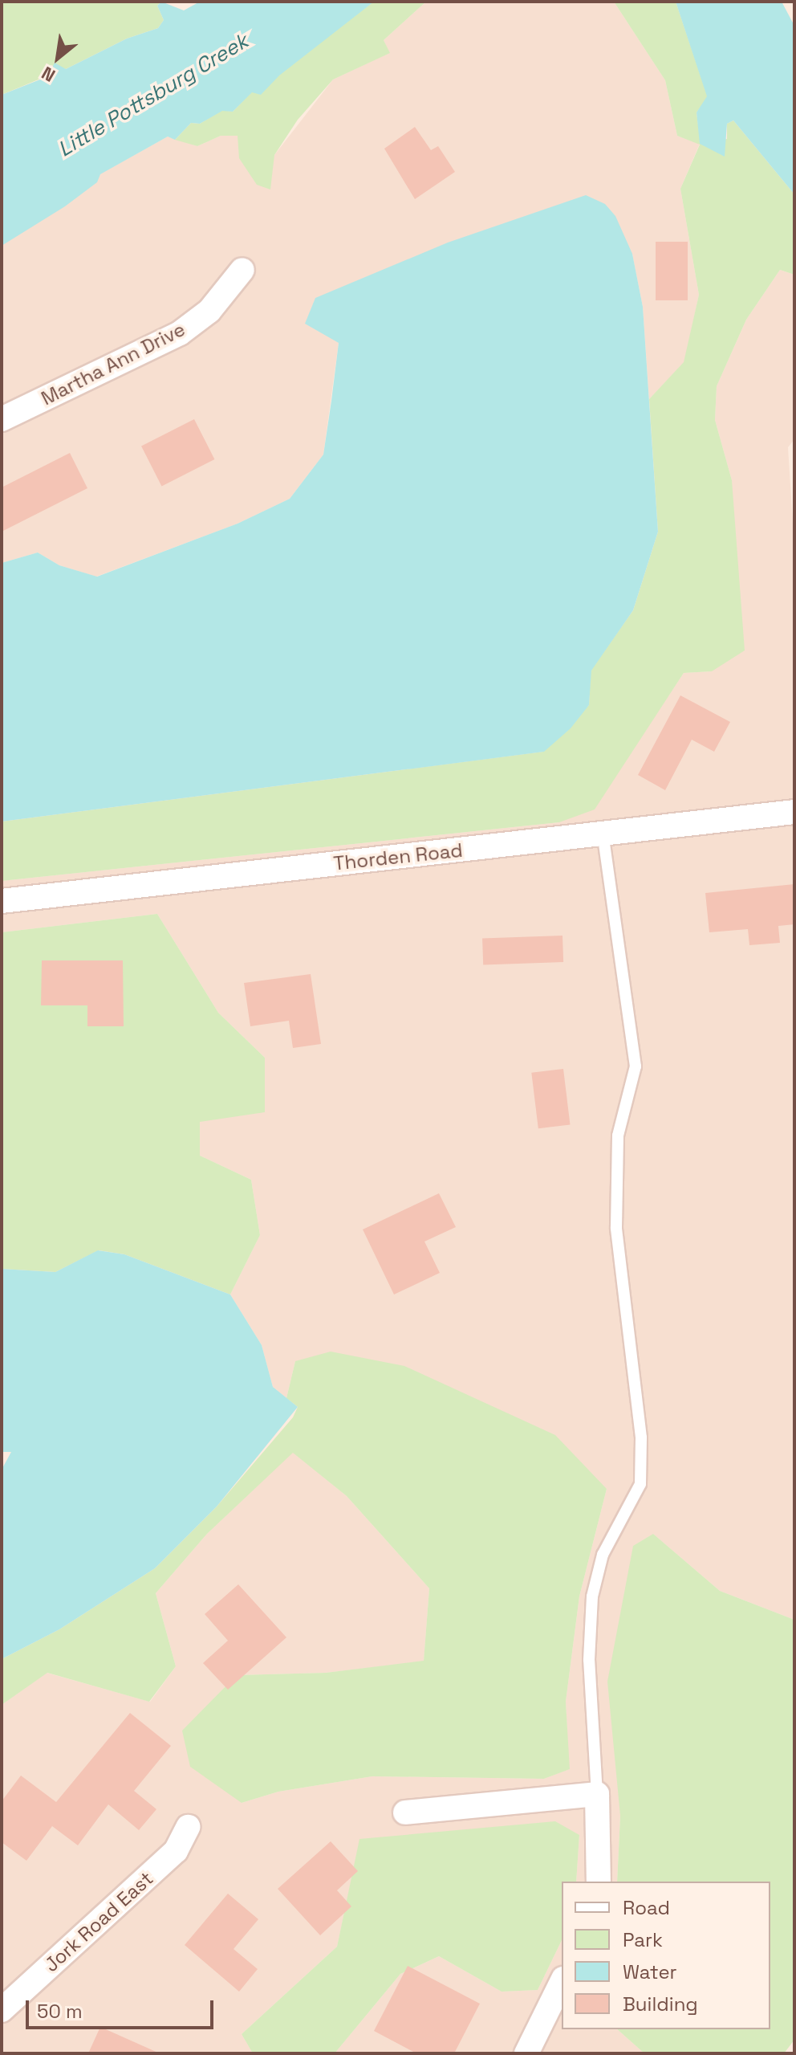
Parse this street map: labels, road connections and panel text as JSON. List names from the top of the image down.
{
  "streets": {
    "street": ["Martha Ann Drive", "Thorden Road", "Jork Road East"]
  },
  "water": ["Little Pottsburg Creek"],
  "legend": [
    "Road",
    "Park",
    "Water",
    "Building"
  ],
  "scale_bar": "50 m",
  "north": "bottom left"
}
